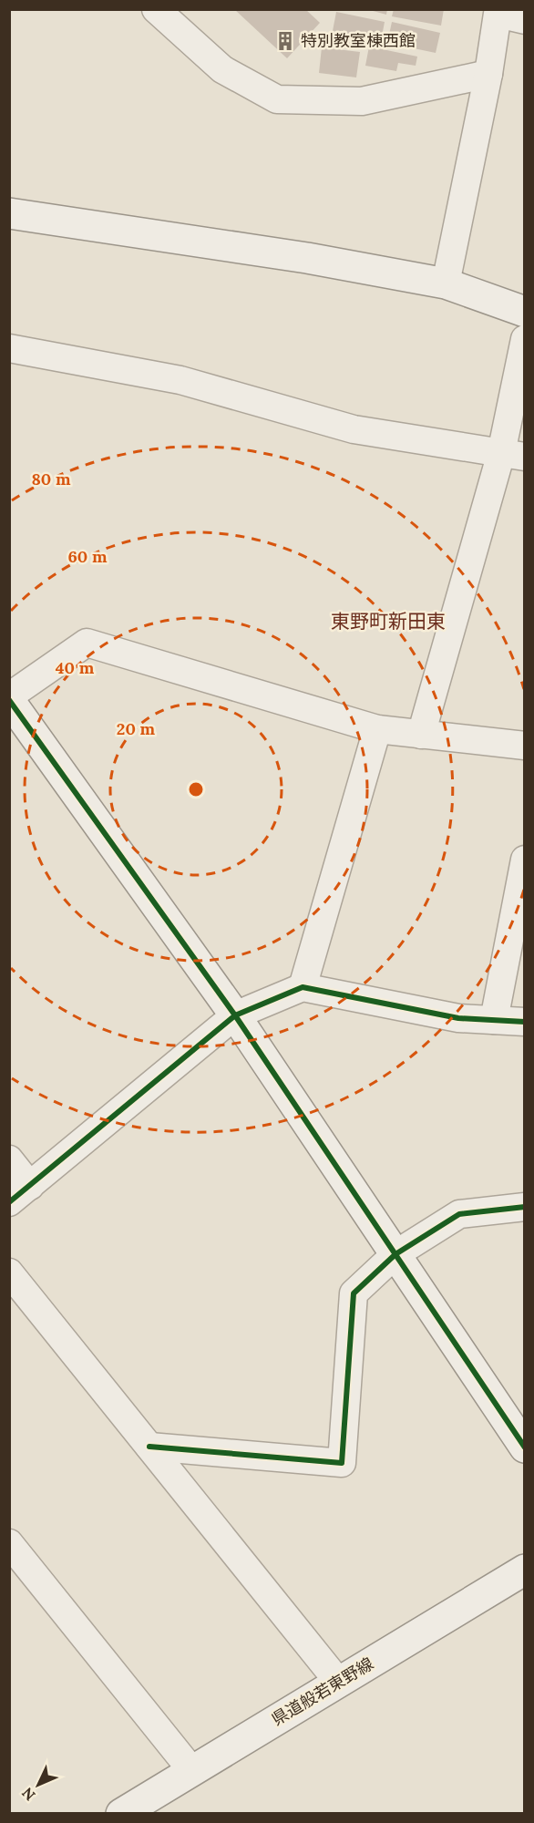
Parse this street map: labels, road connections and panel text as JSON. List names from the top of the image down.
{
  "streets": {
    "street": ["県道般若東野線"]
  },
  "districts": ["東野町新田東"],
  "places": {
    "building": ["特別教室棟西館"]
  },
  "north": "bottom left",
  "rings": [
    "80 m",
    "60 m",
    "40 m",
    "20 m"
  ]
}
